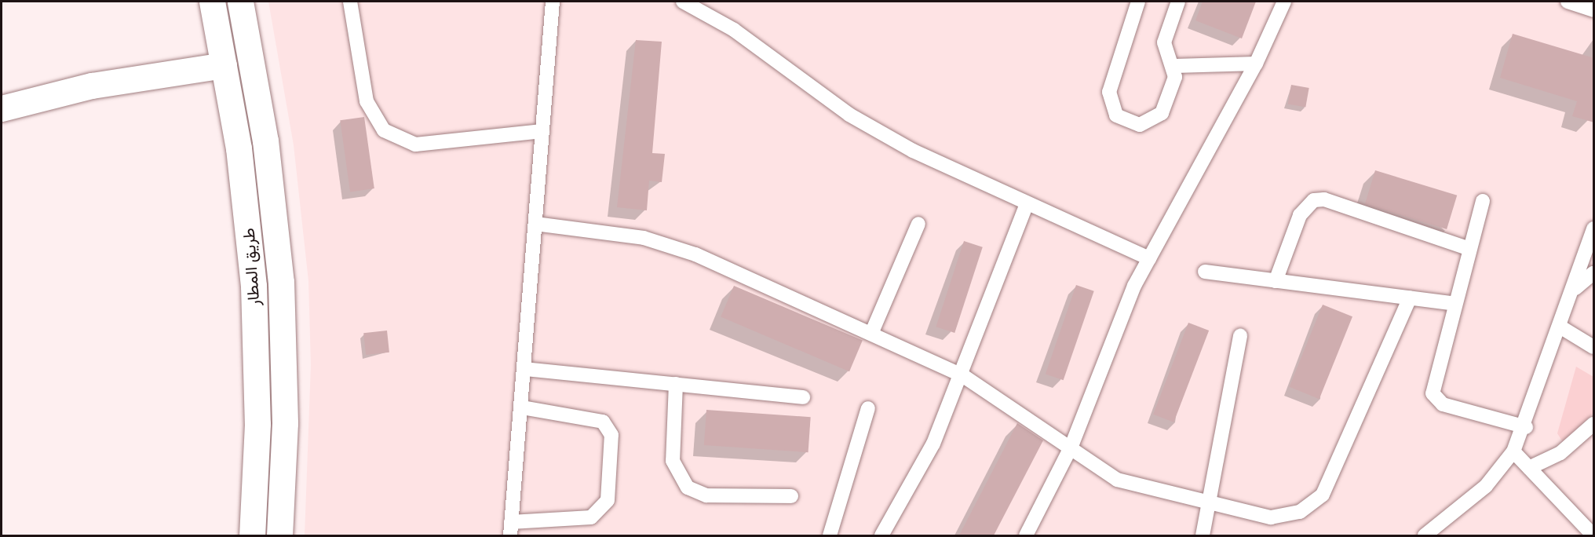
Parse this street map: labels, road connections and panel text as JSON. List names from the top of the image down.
{
  "streets": {
    "main road": ["طريق المطار"]
  }
}
